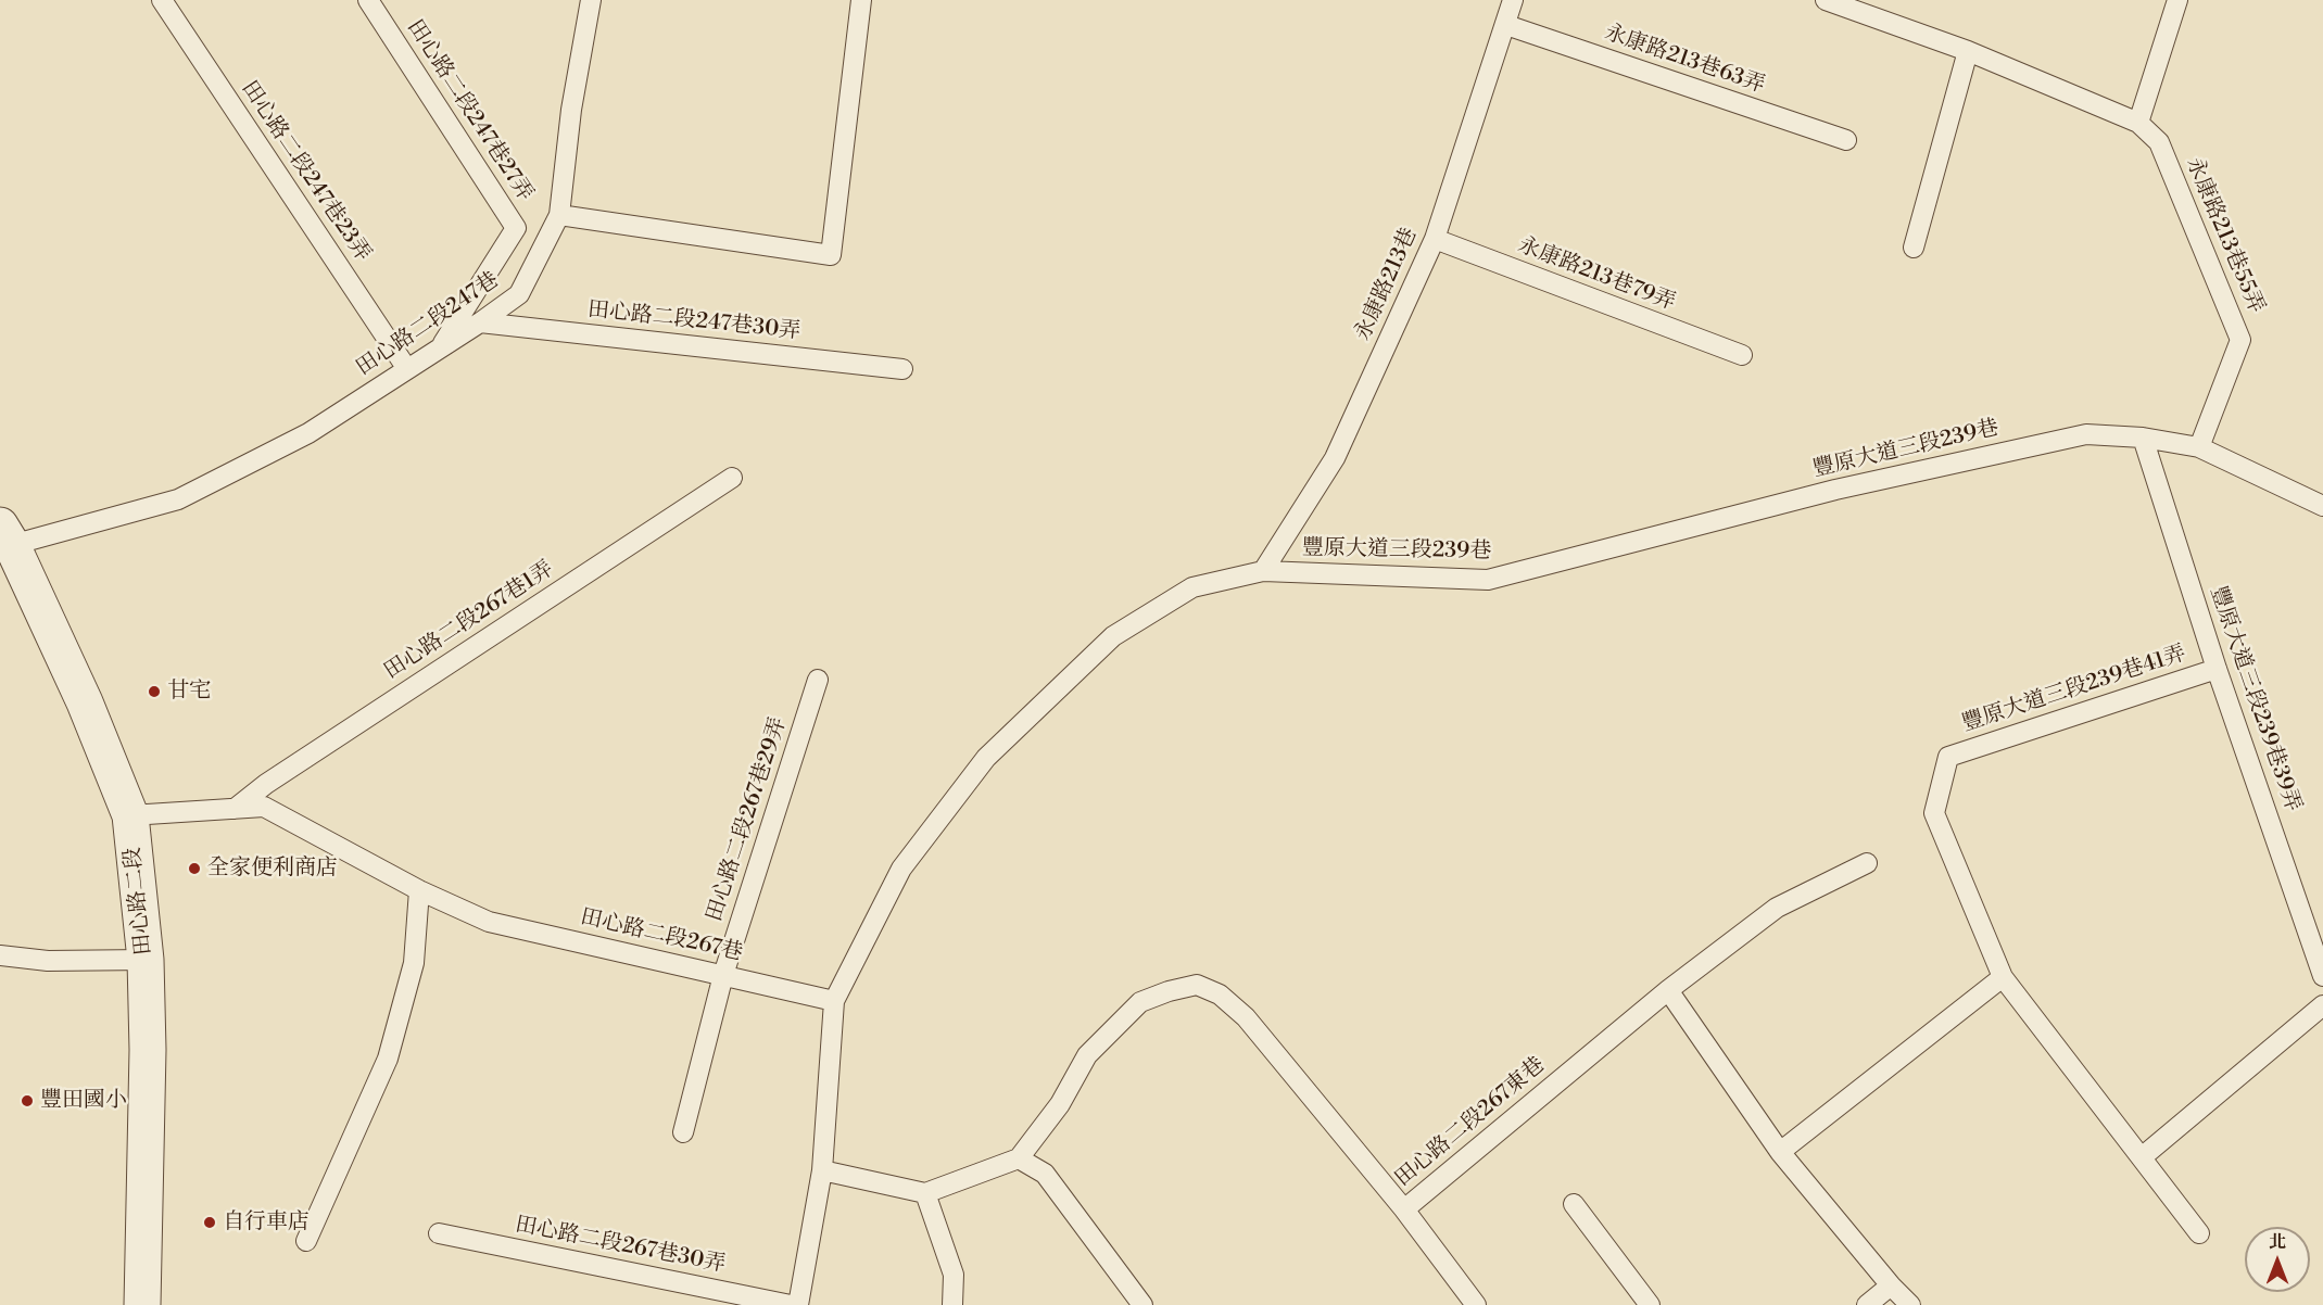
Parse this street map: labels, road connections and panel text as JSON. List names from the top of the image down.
{
  "streets": {
    "street": ["田心路二段"],
    "lane": [
      "永康路213巷63弄",
      "田心路二段247巷27弄",
      "田心路二段247巷23弄",
      "永康路213巷55弄",
      "永康路213巷79弄",
      "永康路213巷",
      "田心路二段247巷30弄",
      "田心路二段247巷",
      "豐原大道三段239巷",
      "田心路二段267巷1弄",
      "豐原大道三段239巷41弄",
      "豐原大道三段239巷39弄",
      "田心路二段267巷29弄",
      "田心路二段267巷",
      "田心路二段267東巷",
      "田心路二段267巷30弄"
    ]
  },
  "crossings": [
    ["永康路213巷63弄", "永康路213巷"],
    ["田心路二段247巷27弄", "田心路二段247巷"],
    ["田心路二段247巷23弄", "田心路二段247巷"],
    ["永康路213巷55弄", "豐原大道三段239巷"],
    ["永康路213巷79弄", "永康路213巷"],
    ["永康路213巷", "豐原大道三段239巷"],
    ["田心路二段247巷30弄", "田心路二段247巷"],
    ["田心路二段247巷", "田心路二段"],
    ["豐原大道三段239巷", "豐原大道三段239巷39弄"],
    ["豐原大道三段239巷", "田心路二段267巷"],
    ["田心路二段267巷1弄", "田心路二段267巷"],
    ["豐原大道三段239巷41弄", "豐原大道三段239巷39弄"],
    ["田心路二段267巷29弄", "田心路二段267巷"],
    ["田心路二段", "田心路二段267巷"]
  ],
  "places": [
    "甘宅",
    "全家便利商店",
    "豐田國小",
    "自行車店"
  ],
  "north": "top"
}
